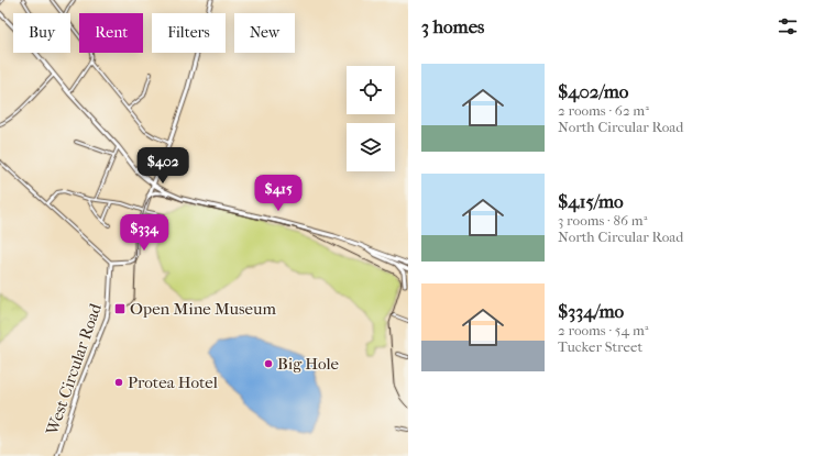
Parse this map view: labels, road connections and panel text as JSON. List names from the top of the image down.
{
  "streets": {
    "street": ["West Circular Road"]
  },
  "places": {
    "transit": ["Open Mine Museum"],
    "other": ["Big Hole", "Protea Hotel"]
  },
  "page": {
    "heading": "3 homes",
    "chip": [
      "Buy",
      "Rent",
      "Filters",
      "New"
    ],
    "list": [
      {
        "name": "$402/mo",
        "note": "2 rooms · 62 m² · North Circular Road"
      },
      {
        "name": "$415/mo",
        "note": "3 rooms · 86 m² · North Circular Road"
      },
      {
        "name": "$334/mo",
        "note": "2 rooms · 54 m² · Tucker Street"
      }
    ],
    "price": ["$402", "$415", "$334"]
  }
}
